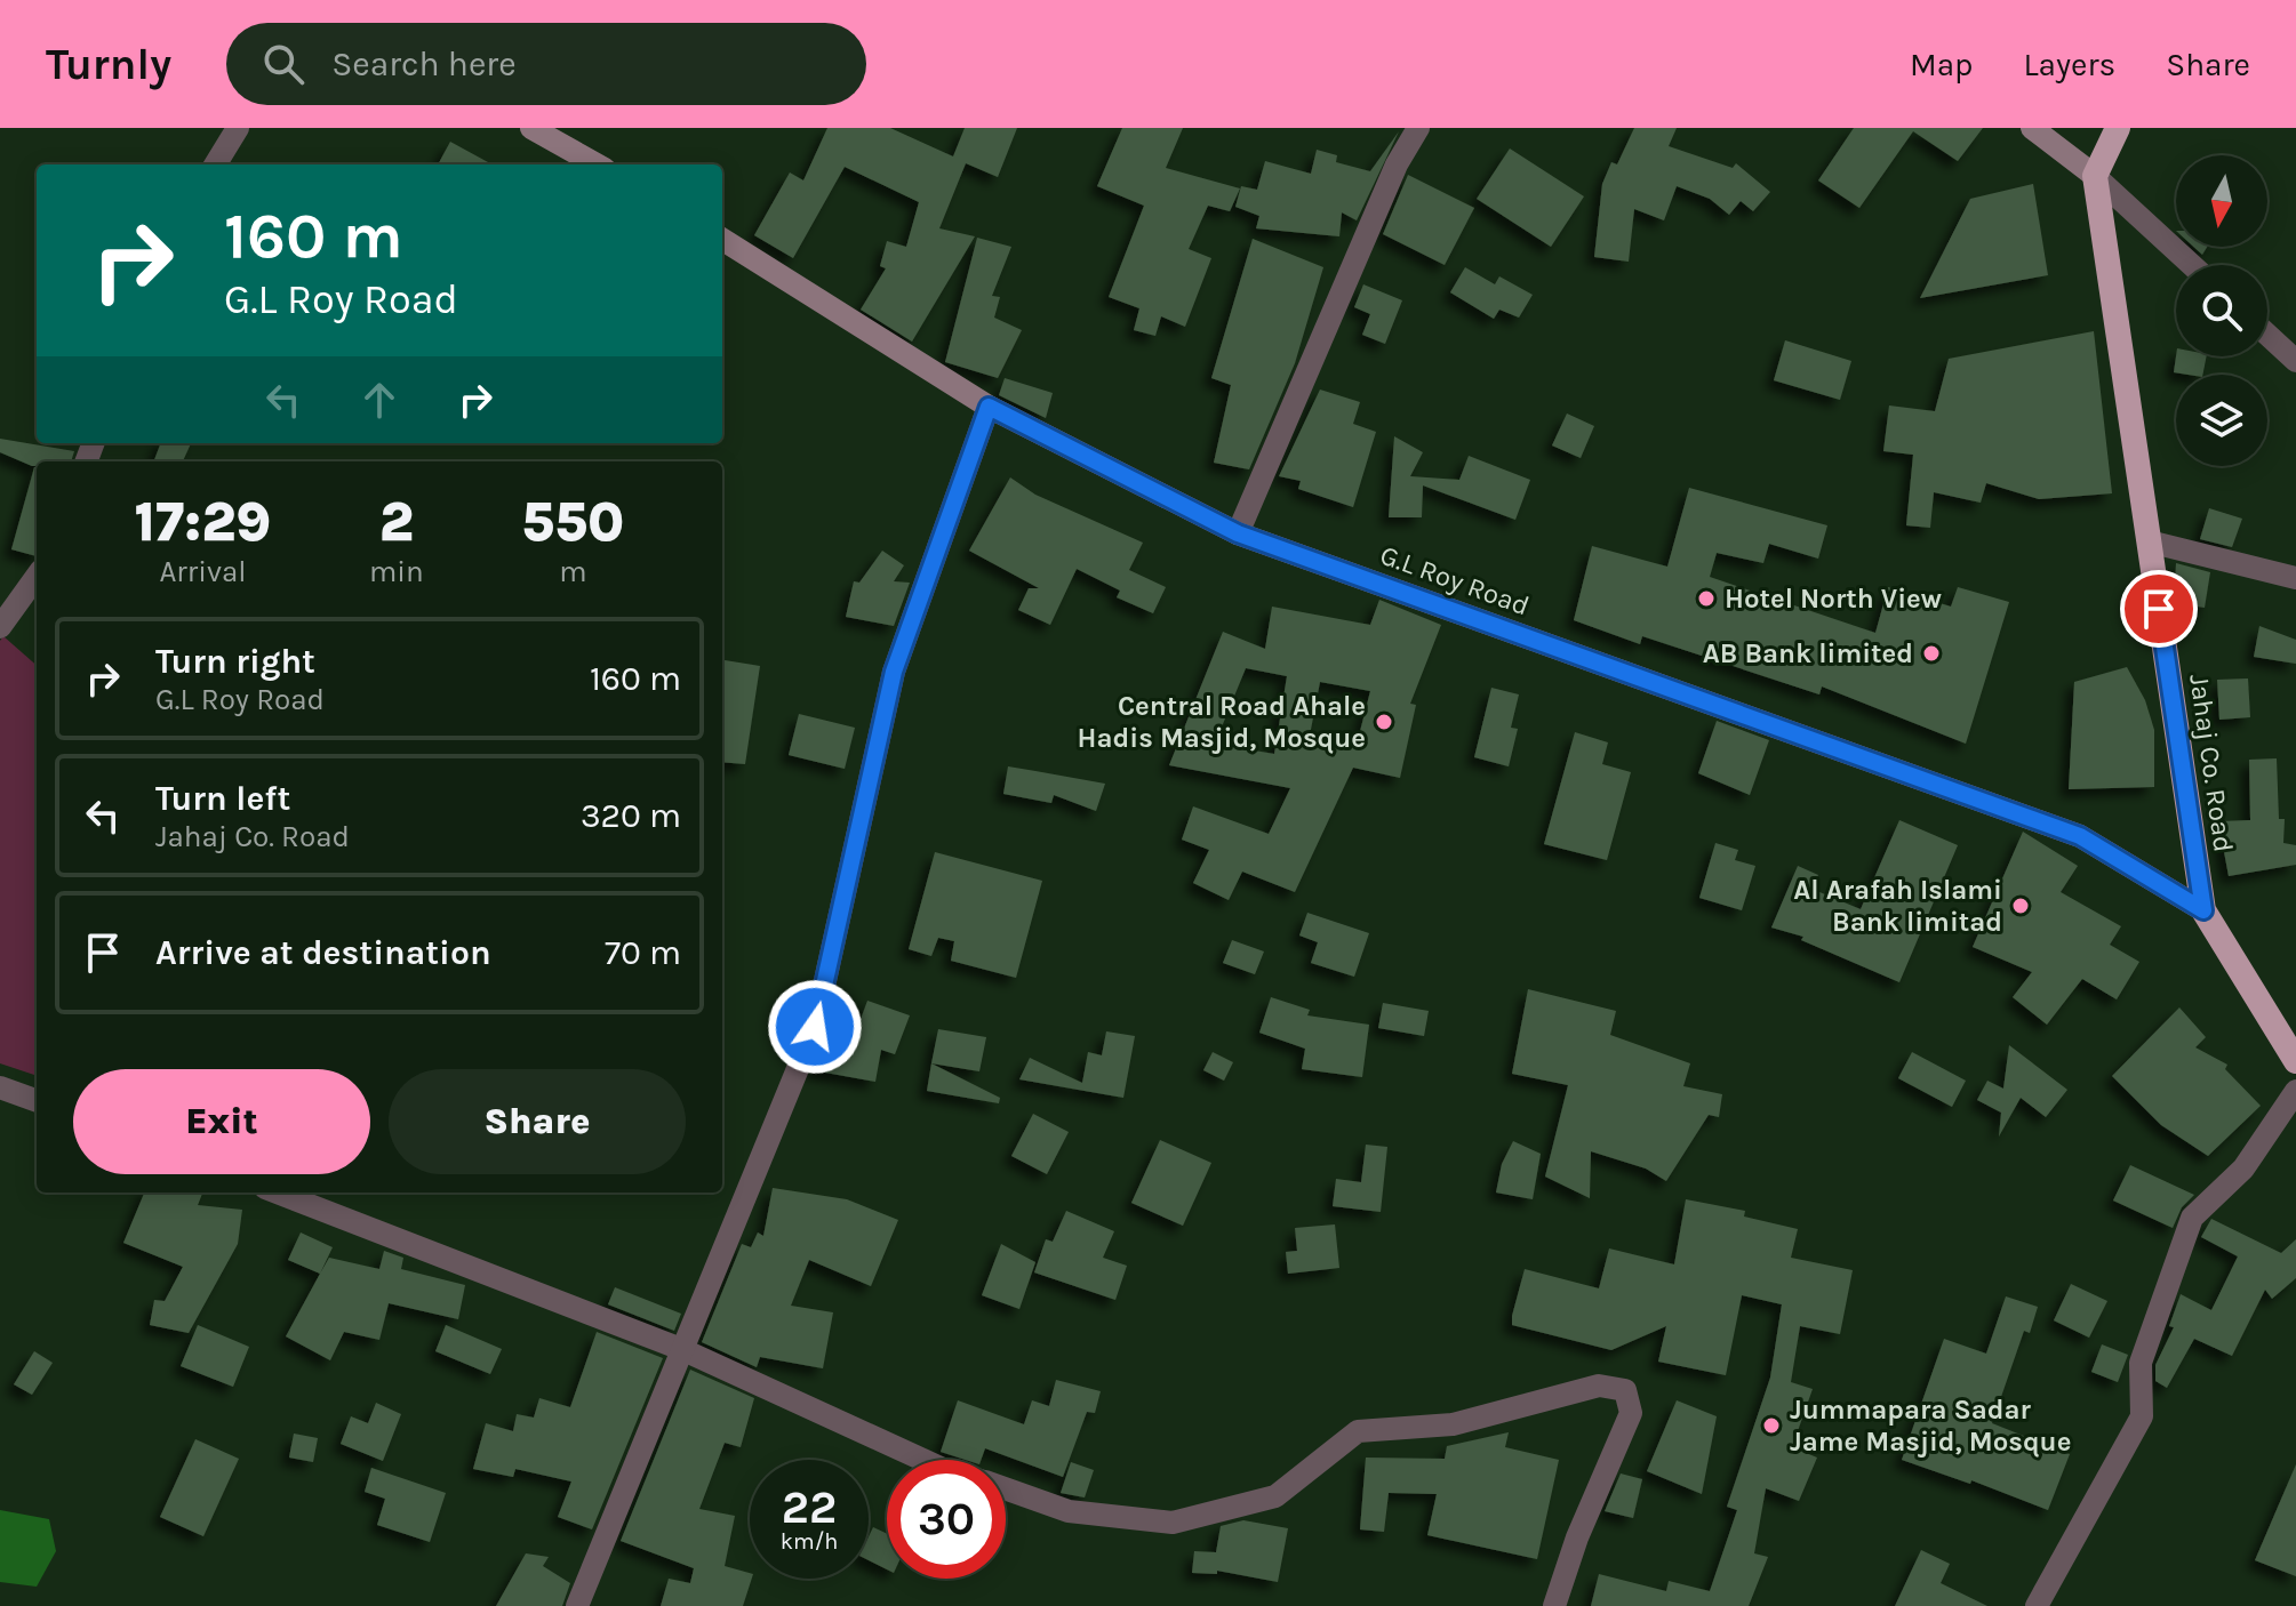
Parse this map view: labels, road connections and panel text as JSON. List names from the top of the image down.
{
  "streets": {
    "highway": ["Jahaj Co. Road"],
    "main road": ["G.L Roy Road"]
  },
  "crossings": [
    ["G.L Roy Road", "Jahaj Co. Road"]
  ],
  "places": [
    "Hotel North View",
    "AB Bank limited",
    "Central Road Ahale Hadis Masjid, Mosque",
    "Al Arafah Islami Bank limitad",
    "Jummapara Sadar Jame Masjid, Mosque"
  ],
  "north": "bottom",
  "page": {
    "header": "Turnly",
    "search": "Search here",
    "nav": ["Map", "Layers", "Share"],
    "turn": ["160 m", "G.L Roy Road"],
    "eta": [
      "17:29",
      "Arrival",
      "2",
      "min",
      "550",
      "m"
    ],
    "list": [
      {
        "name": "Turn right",
        "note": "G.L Roy Road",
        "value": "160 m"
      },
      {
        "name": "Turn left",
        "note": "Jahaj Co. Road",
        "value": "320 m"
      },
      {
        "name": "Arrive at destination",
        "value": "70 m"
      }
    ],
    "buttons": ["Exit", "Share"],
    "speed": "22 km/h",
    "limit": "30"
  }
}
